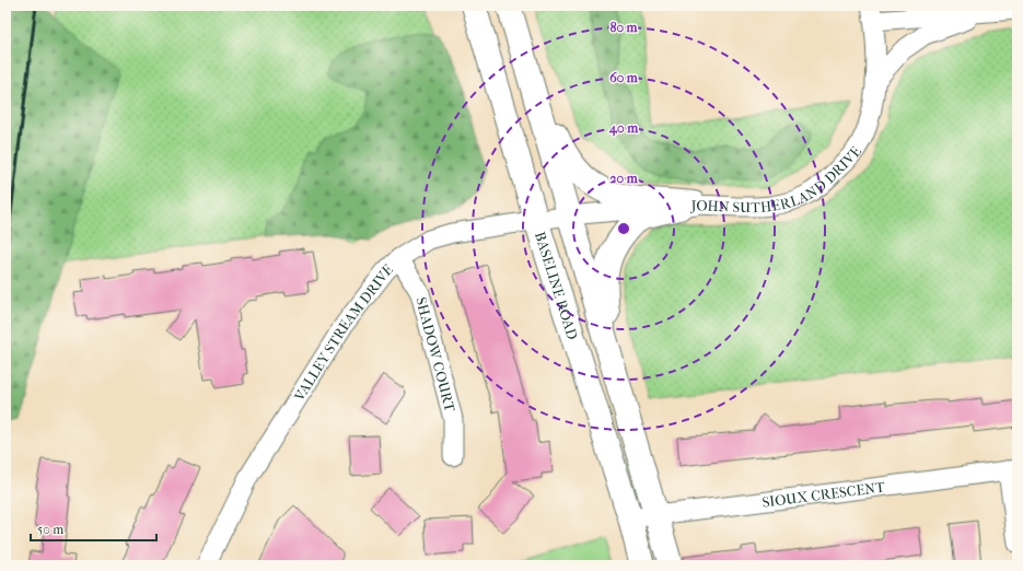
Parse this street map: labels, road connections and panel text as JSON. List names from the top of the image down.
{
  "streets": {
    "main road": ["BASELINE ROAD"],
    "street": [
      "JOHN SUTHERLAND DRIVE",
      "VALLEY STREAM DRIVE",
      "SHADOW COURT",
      "SIOUX CRESCENT"
    ]
  },
  "crossings": [
    ["JOHN SUTHERLAND DRIVE", "BASELINE ROAD"],
    ["JOHN SUTHERLAND DRIVE", "VALLEY STREAM DRIVE"],
    ["BASELINE ROAD", "VALLEY STREAM DRIVE"],
    ["BASELINE ROAD", "SIOUX CRESCENT"],
    ["VALLEY STREAM DRIVE", "SHADOW COURT"]
  ],
  "scale_bar": "50 m",
  "rings": [
    "80 m",
    "60 m",
    "40 m",
    "20 m"
  ]
}
